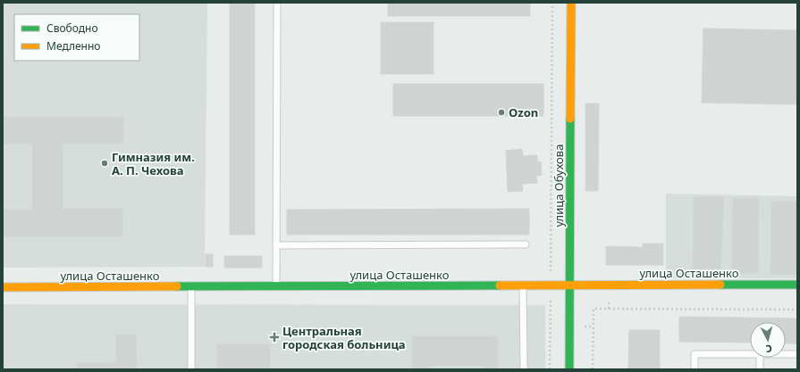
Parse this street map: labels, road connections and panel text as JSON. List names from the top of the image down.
{
  "streets": {
    "street": ["улица Обухова", "улица Осташенко"]
  },
  "crossings": [
    ["улица Обухова", "улица Осташенко"]
  ],
  "places": {
    "other": ["Ozon", "Гимназия им. А. П. Чехова"],
    "health": ["Центральная городская больница"]
  },
  "legend": ["Свободно", "Медленно"],
  "north": "bottom"
}
